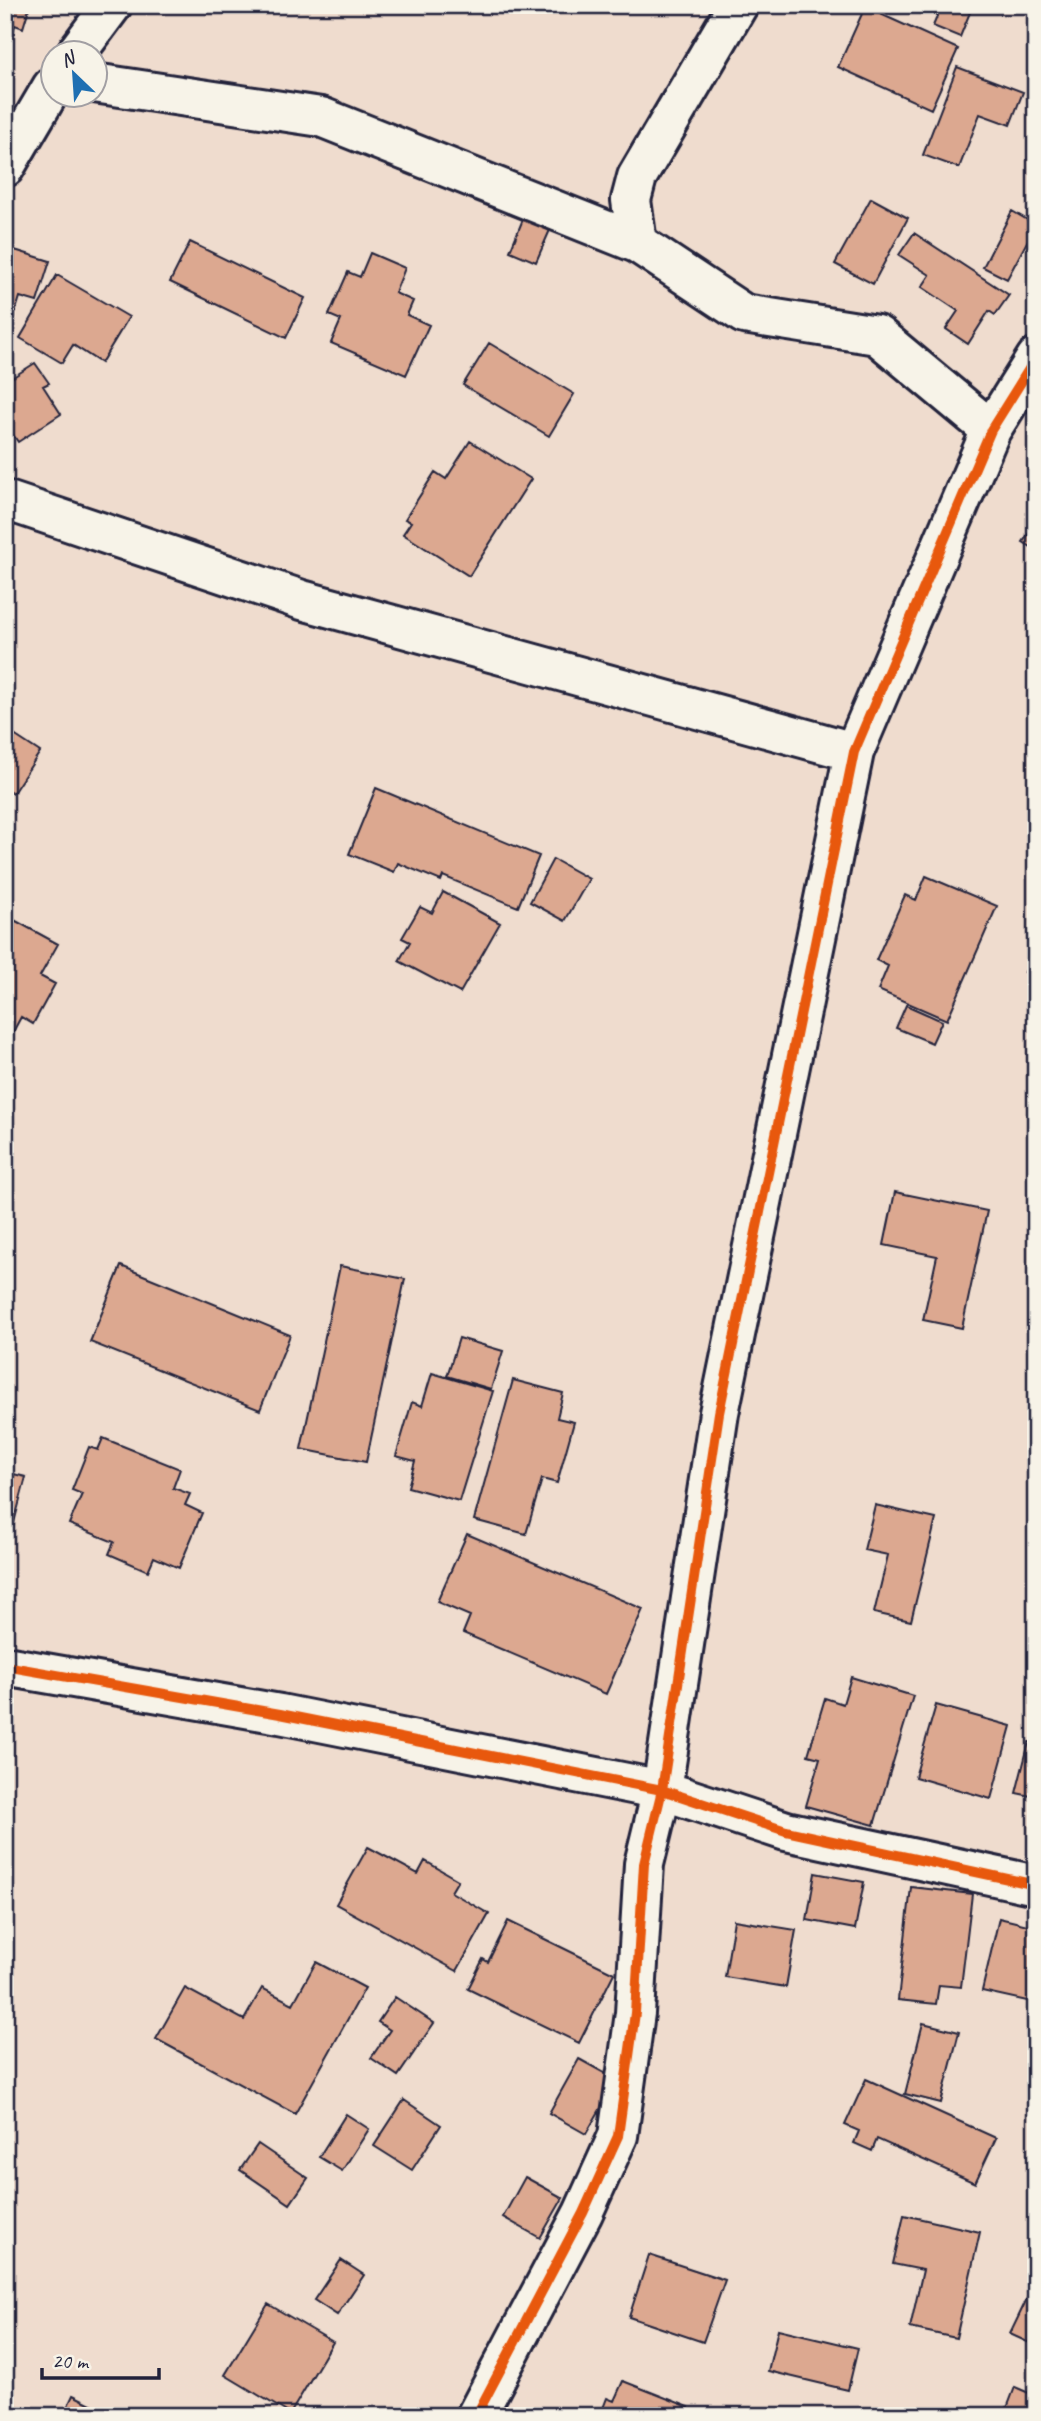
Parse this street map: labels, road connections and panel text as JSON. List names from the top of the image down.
{
  "scale_bar": "20 m",
  "north": "top left"
}
